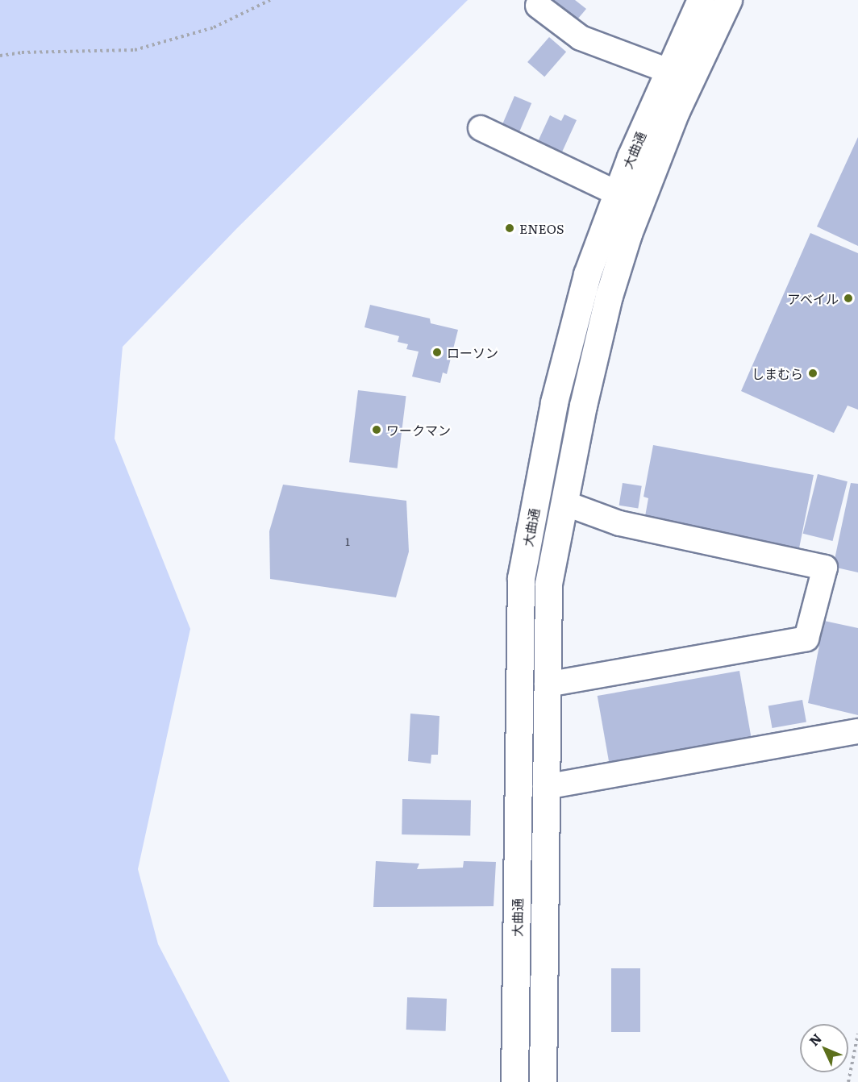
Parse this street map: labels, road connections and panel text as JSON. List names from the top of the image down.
{
  "streets": {
    "main road": ["大曲通"]
  },
  "places": [
    "ENEOS",
    "アベイル",
    "ローソン",
    "しまむら",
    "ワークマン"
  ],
  "house_numbers": ["1"],
  "north": "top left"
}
